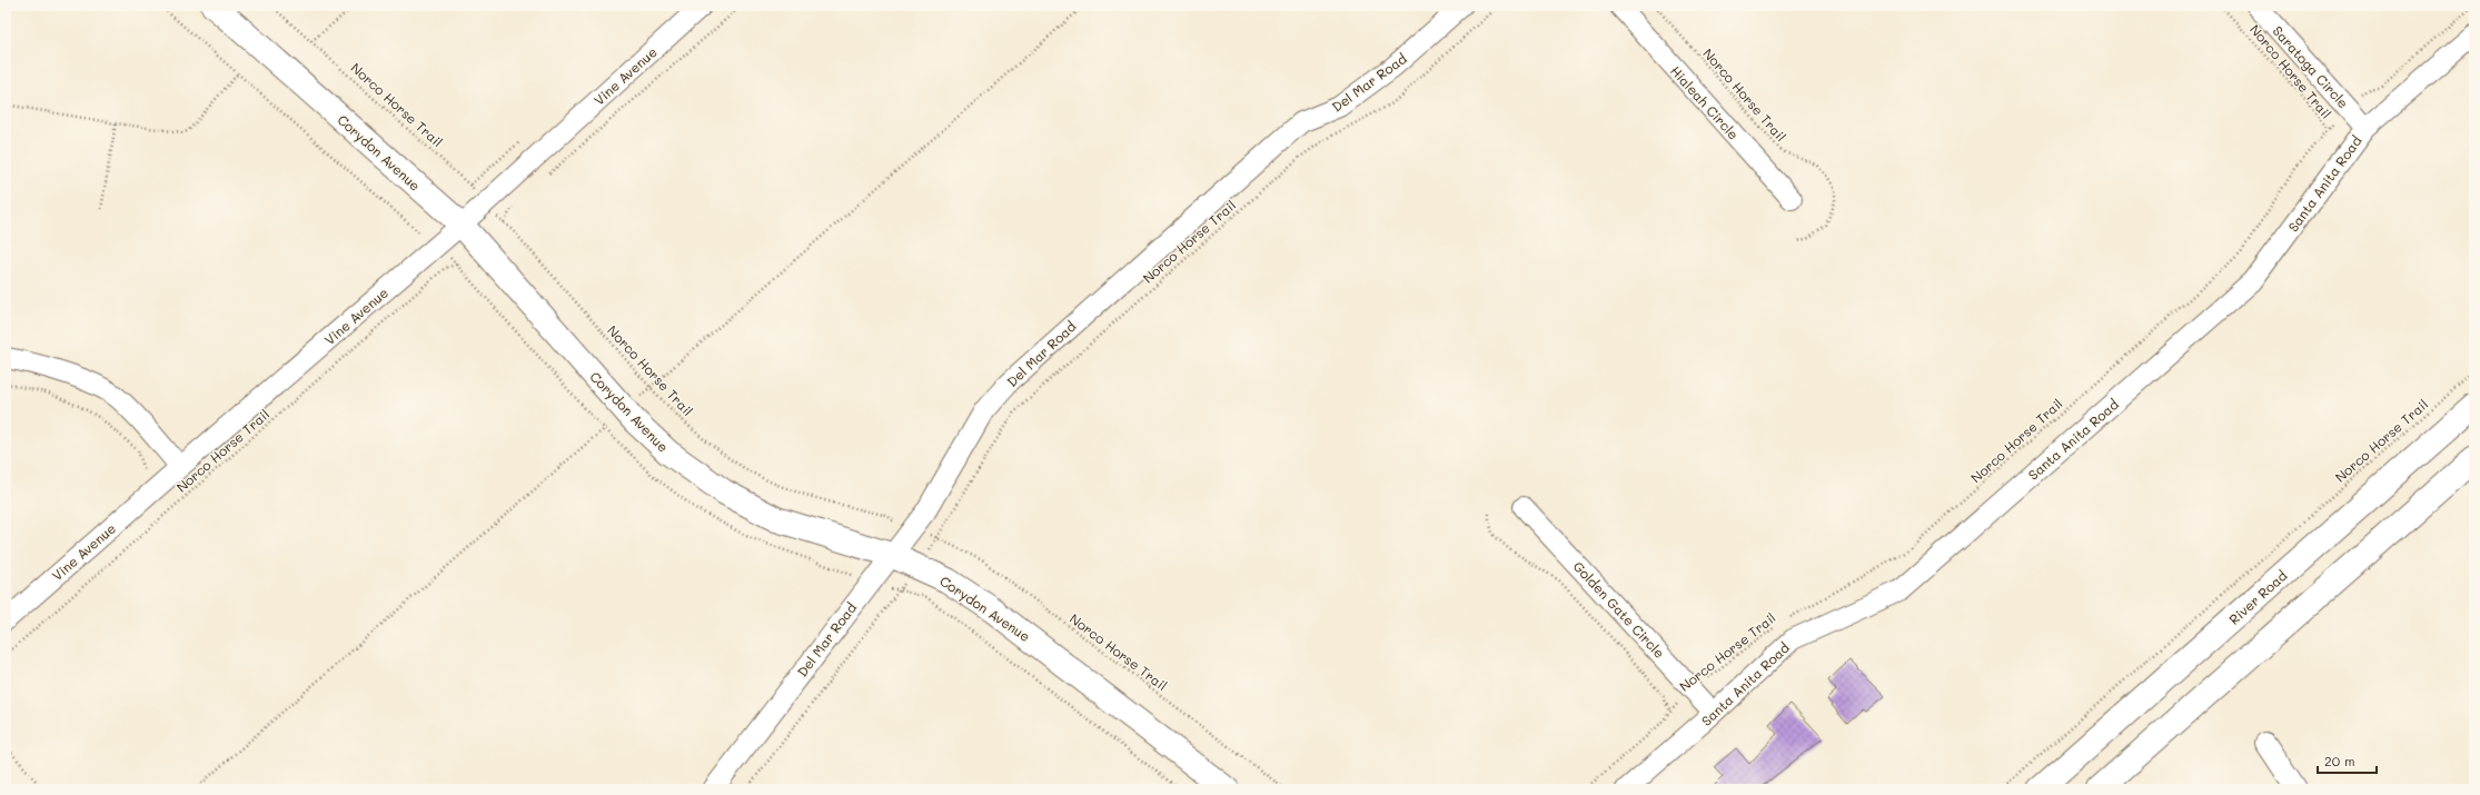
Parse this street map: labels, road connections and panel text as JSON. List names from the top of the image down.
{
  "streets": {
    "main road": ["Corydon Avenue", "River Road"],
    "street": [
      "Saratoga Circle",
      "Vine Avenue",
      "Del Mar Road",
      "Hialeah Circle",
      "Santa Anita Road",
      "Golden Gate Circle"
    ],
    "path": ["Norco Horse Trail"]
  },
  "crossings": [
    ["Saratoga Circle", "Norco Horse Trail"],
    ["Saratoga Circle", "Santa Anita Road"],
    ["Norco Horse Trail", "Vine Avenue"],
    ["Norco Horse Trail", "Del Mar Road"],
    ["Norco Horse Trail", "Corydon Avenue"],
    ["Norco Horse Trail", "Golden Gate Circle"],
    ["Vine Avenue", "Corydon Avenue"],
    ["Del Mar Road", "Corydon Avenue"],
    ["Santa Anita Road", "Golden Gate Circle"]
  ],
  "scale_bar": "20 m"
}
